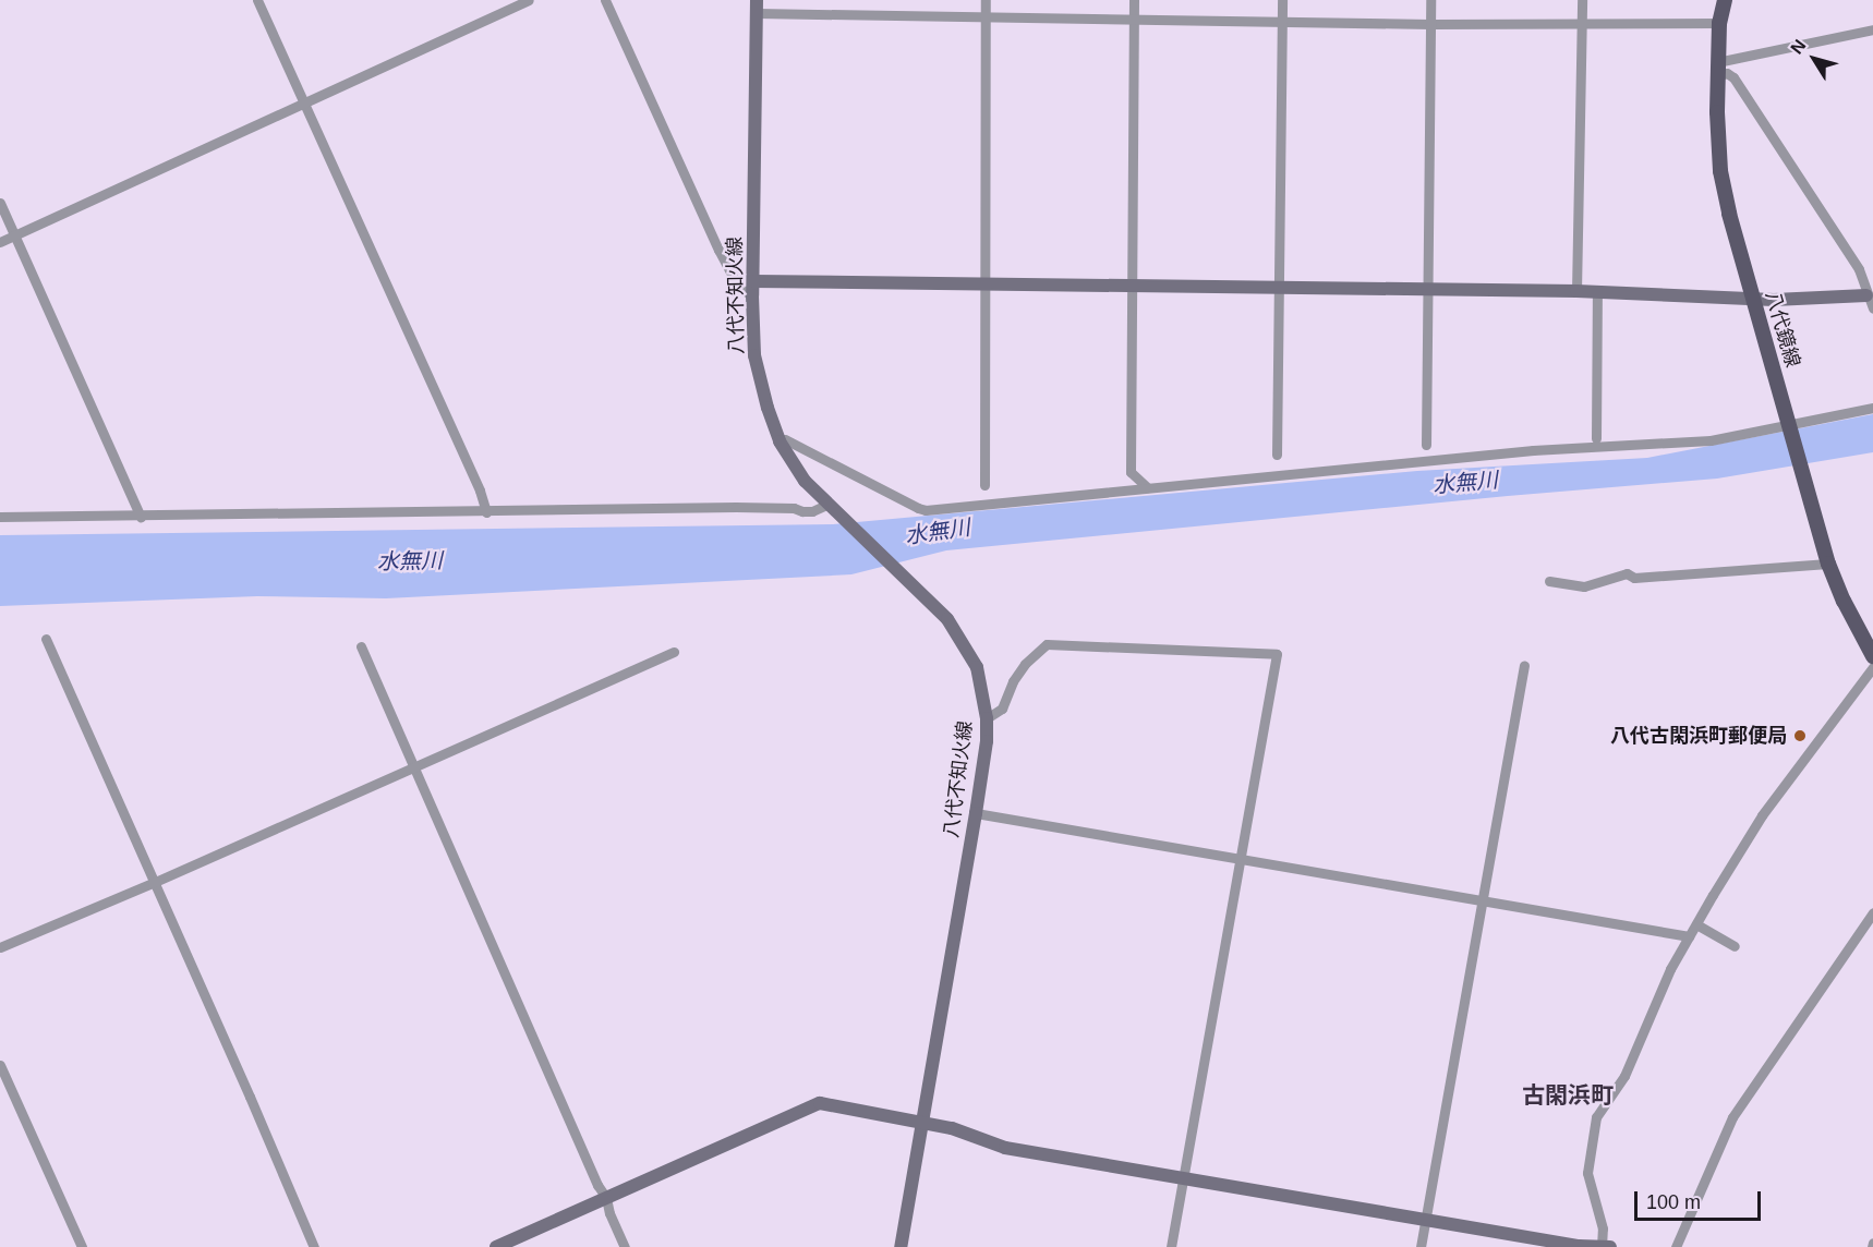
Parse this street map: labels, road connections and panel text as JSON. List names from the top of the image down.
{
  "streets": {
    "main road": ["八代不知火線", "八代鏡線"]
  },
  "districts": ["古閑浜町"],
  "water": ["水無川"],
  "places": ["八代古閑浜町郵便局"],
  "scale_bar": "100 m",
  "north": "top left"
}
